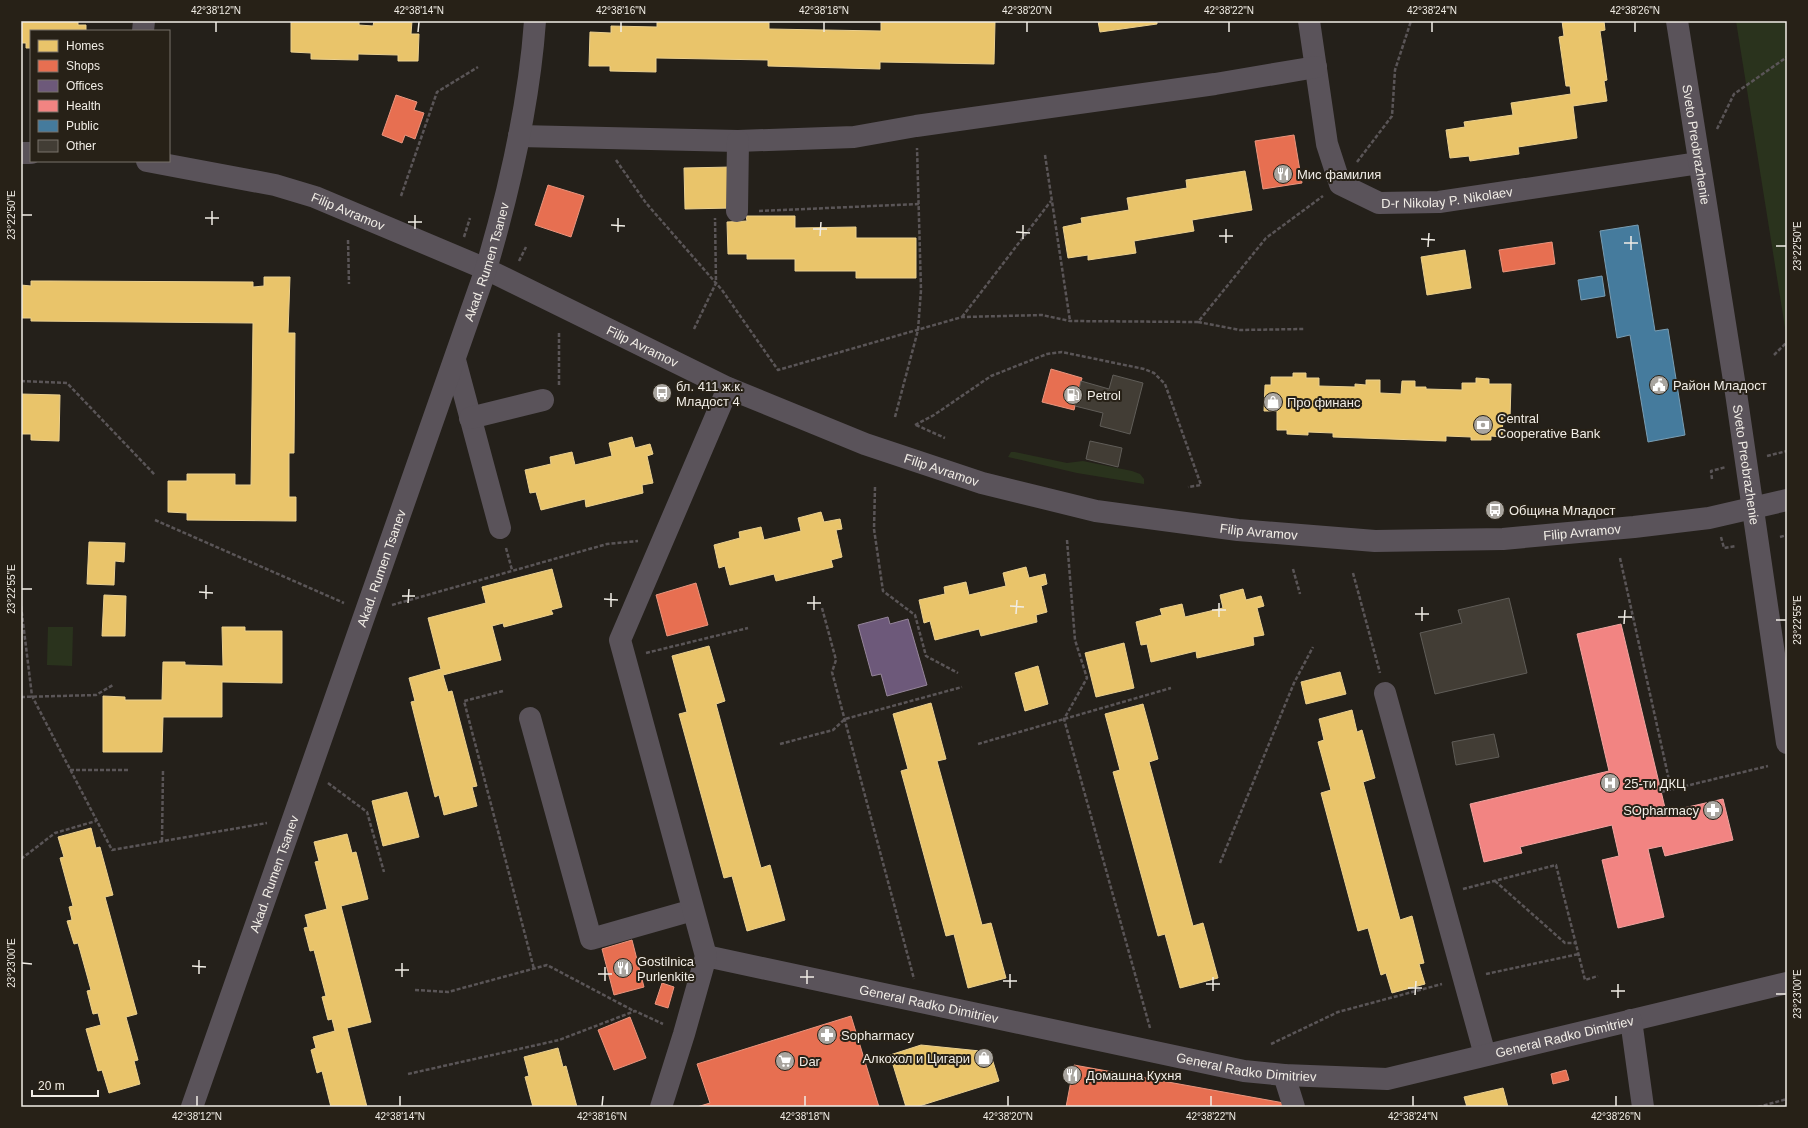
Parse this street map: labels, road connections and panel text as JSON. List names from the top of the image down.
{
  "streets": {
    "street": [
      "Sveto Preobrazhenie",
      "D-r Nikolay P. Nikolaev",
      "Filip Avramov",
      "Akad. Rumen Tsanev",
      "General Radko Dimitriev"
    ]
  },
  "crossings": [
    ["Sveto Preobrazhenie", "D-r Nikolay P. Nikolaev"],
    ["Sveto Preobrazhenie", "Filip Avramov"],
    ["Filip Avramov", "Akad. Rumen Tsanev"]
  ],
  "places": {
    "restaurant": ["Мис фамилия", "Gostilnica Purlenkite", "Домашна Кухня"],
    "public building": ["Район Младост"],
    "bus stop": ["бл. 411 ж.к. Младост 4", "Община Младост"],
    "fuel station": ["Petrol"],
    "shop": ["Про финанс", "Алкохол и Цигари"],
    "bank": ["Central Cooperative Bank"],
    "hospital": ["25-ти ДКЦ"],
    "pharmacy": ["SOpharmacy", "Sopharmacy"],
    "supermarket": ["Dar"]
  },
  "legend": [
    "Homes",
    "Shops",
    "Offices",
    "Health",
    "Public",
    "Other"
  ],
  "scale_bar": "20 m",
  "coordinates": [
    "42°38'12\"N",
    "42°38'14\"N",
    "42°38'16\"N",
    "42°38'18\"N",
    "42°38'20\"N",
    "42°38'22\"N",
    "42°38'24\"N",
    "42°38'26\"N",
    "23°22'50\"E",
    "23°22'55\"E",
    "23°23'00\"E"
  ]
}
